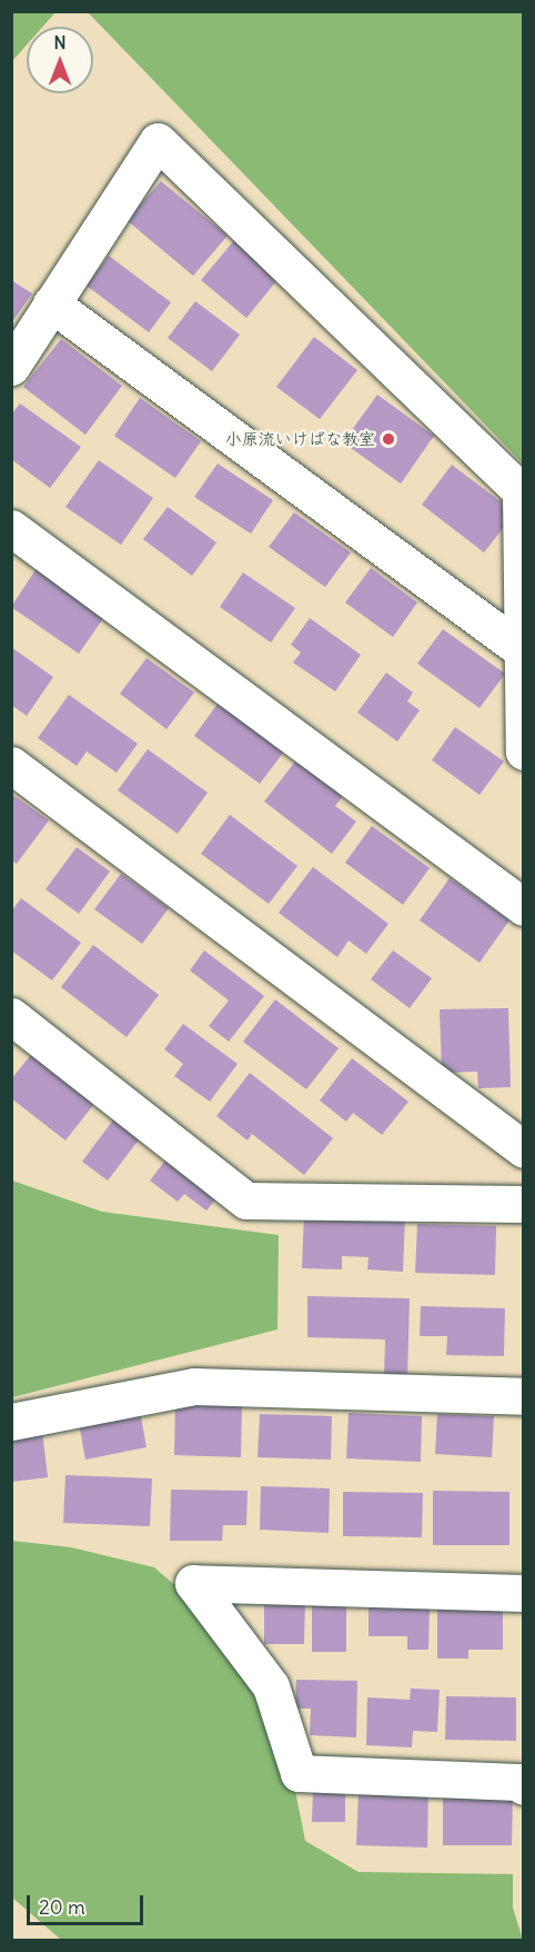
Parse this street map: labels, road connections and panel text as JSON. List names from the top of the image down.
{
  "places": ["小原流いけばな教室"],
  "scale_bar": "20 m",
  "north": "top"
}
